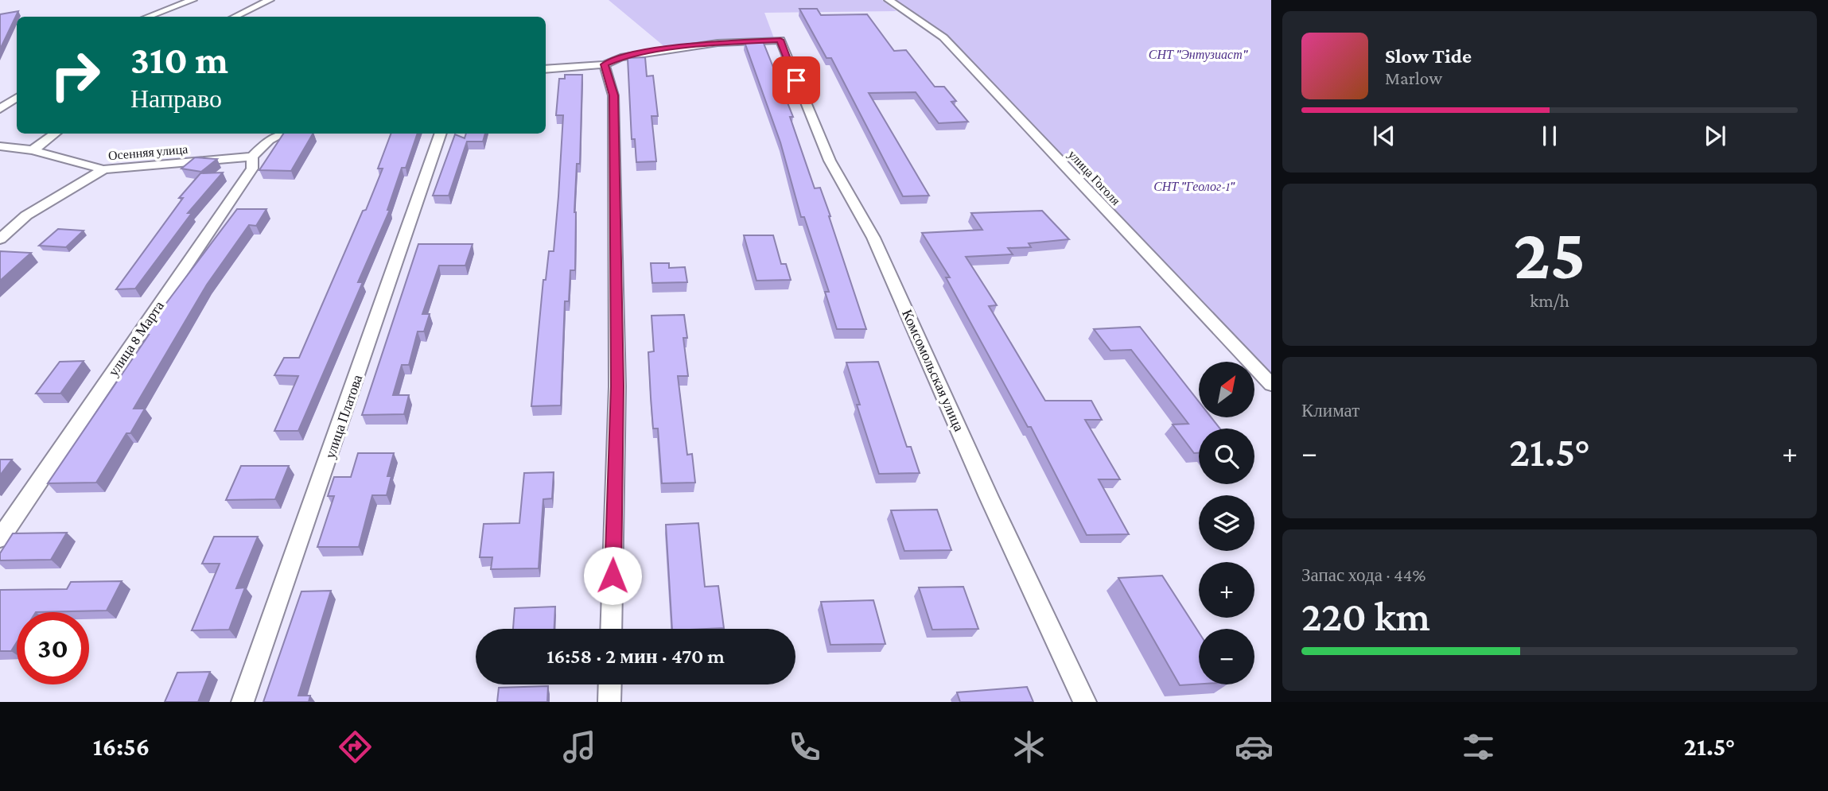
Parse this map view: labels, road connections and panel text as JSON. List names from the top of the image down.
{
  "streets": {
    "street": [
      "Осенняя улица",
      "улица Гоголя",
      "улица 8 Марта",
      "Комсомольская улица",
      "улица Платова"
    ]
  },
  "crossings": [
    ["Осенняя улица", "улица 8 Марта"]
  ],
  "parks": ["СНТ \"Энтузиаст\"", "СНТ \"Геолог-1\""],
  "north": "top right",
  "page": {
    "turn": ["310 m", "Направо"],
    "song": ["Slow Tide", "Marlow"],
    "tile": [
      ["25", "km/h"],
      "Климат",
      ["Запас хода · 44%", "220 km"]
    ],
    "map_buttons": ["+", "−"],
    "heat": ["−", "21.5°", "+"],
    "limit": "30",
    "trip": "16:58 · 2 мин · 470 m",
    "tabs": ["16:56", "21.5°"]
  }
}
